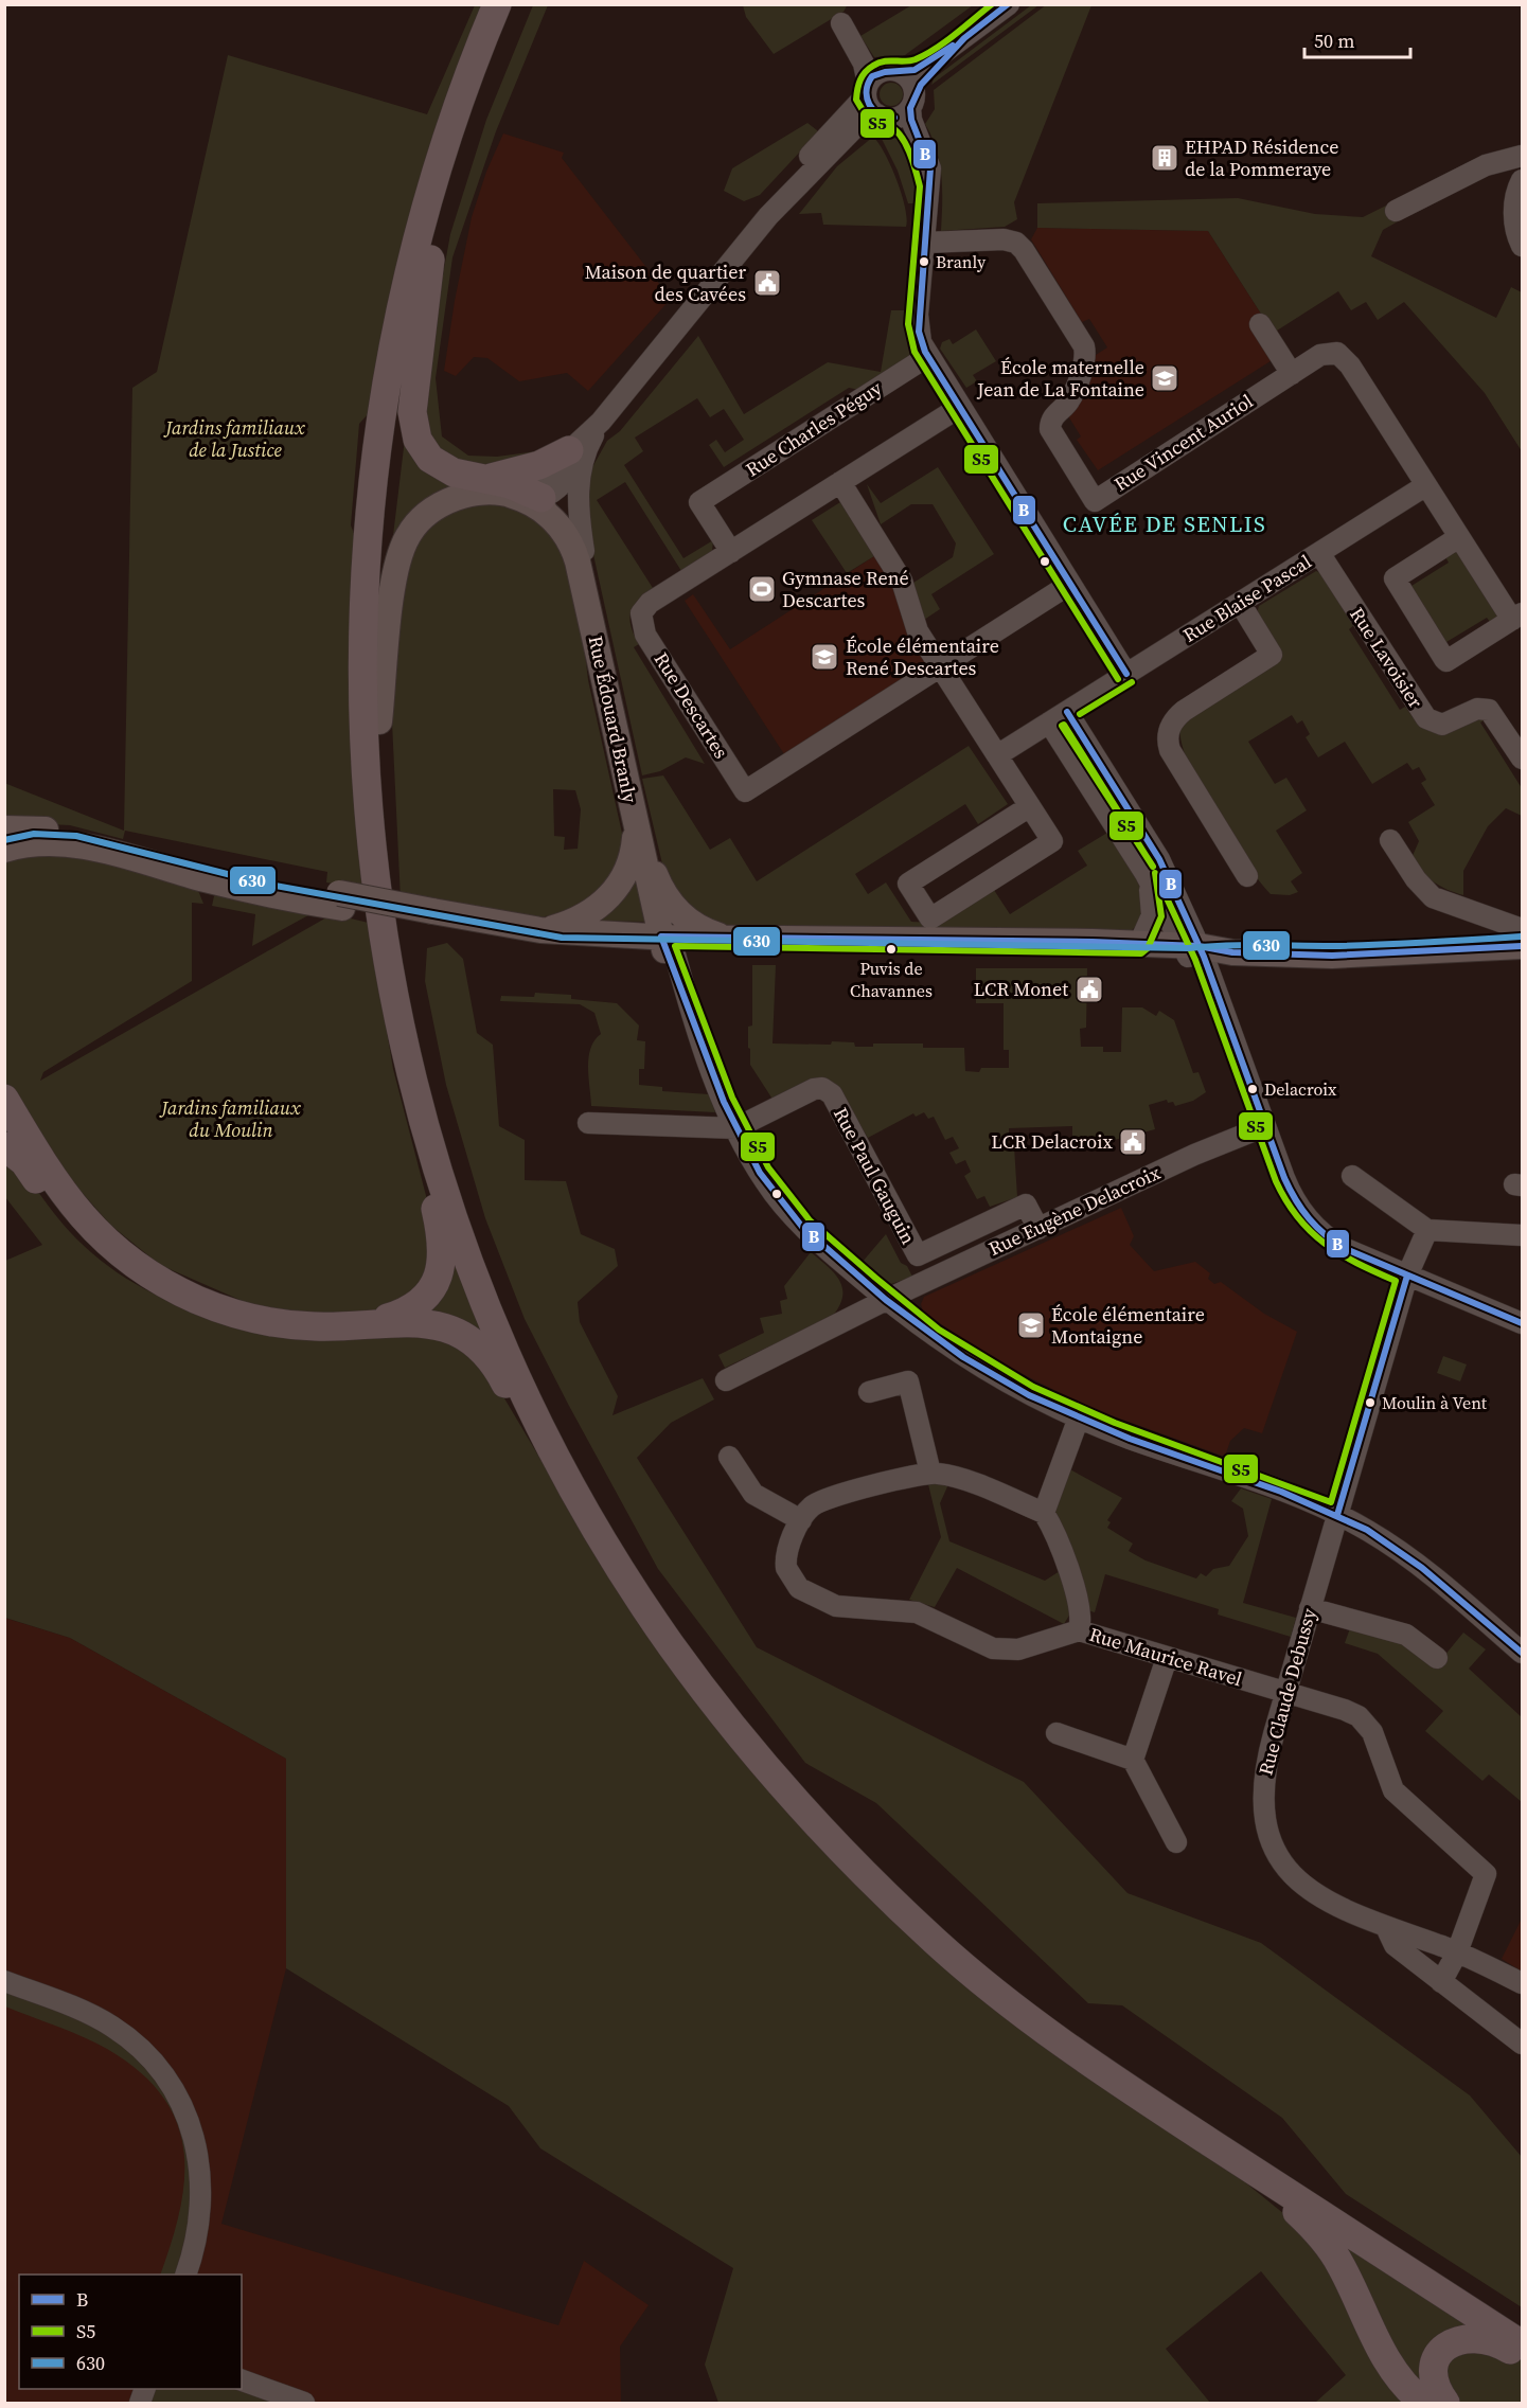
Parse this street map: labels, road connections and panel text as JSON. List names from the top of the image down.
{
  "streets": {
    "main road": ["Rue Édouard Branly"],
    "street": [
      "Rue Charles Péguy",
      "Rue Vincent Auriol",
      "Rue Blaise Pascal",
      "Rue Lavoisier",
      "Rue Descartes",
      "Rue Paul Gauguin",
      "Rue Eugène Delacroix",
      "Rue Maurice Ravel",
      "Rue Claude Debussy"
    ]
  },
  "crossings": [
    ["Rue Charles Péguy", "Rue Descartes"],
    ["Rue Vincent Auriol", "Rue Blaise Pascal"],
    ["Rue Blaise Pascal", "Rue Lavoisier"],
    ["Rue Paul Gauguin", "Rue Eugène Delacroix"],
    ["Rue Maurice Ravel", "Rue Claude Debussy"]
  ],
  "districts": ["CAVÉE DE SENLIS"],
  "parks": ["Jardins familiaux de la Justice", "Jardins familiaux du Moulin"],
  "places": {
    "building": ["EHPAD Résidence de la Pommeraye"],
    "other": [
      "Branly",
      "Puvis de Chavannes",
      "Delacroix",
      "Moulin à Vent"
    ],
    "public building": ["Maison de quartier des Cavées", "LCR Monet", "LCR Delacroix"],
    "school or university": ["École maternelle Jean de La Fontaine", "École élémentaire René Descartes", "École élémentaire Montaigne"],
    "sports": ["Gymnase René Descartes"]
  },
  "lines": ["transit line B", "transit line S5", "transit line 630"],
  "legend": ["B", "S5", "630"],
  "scale_bar": "50 m"
}
